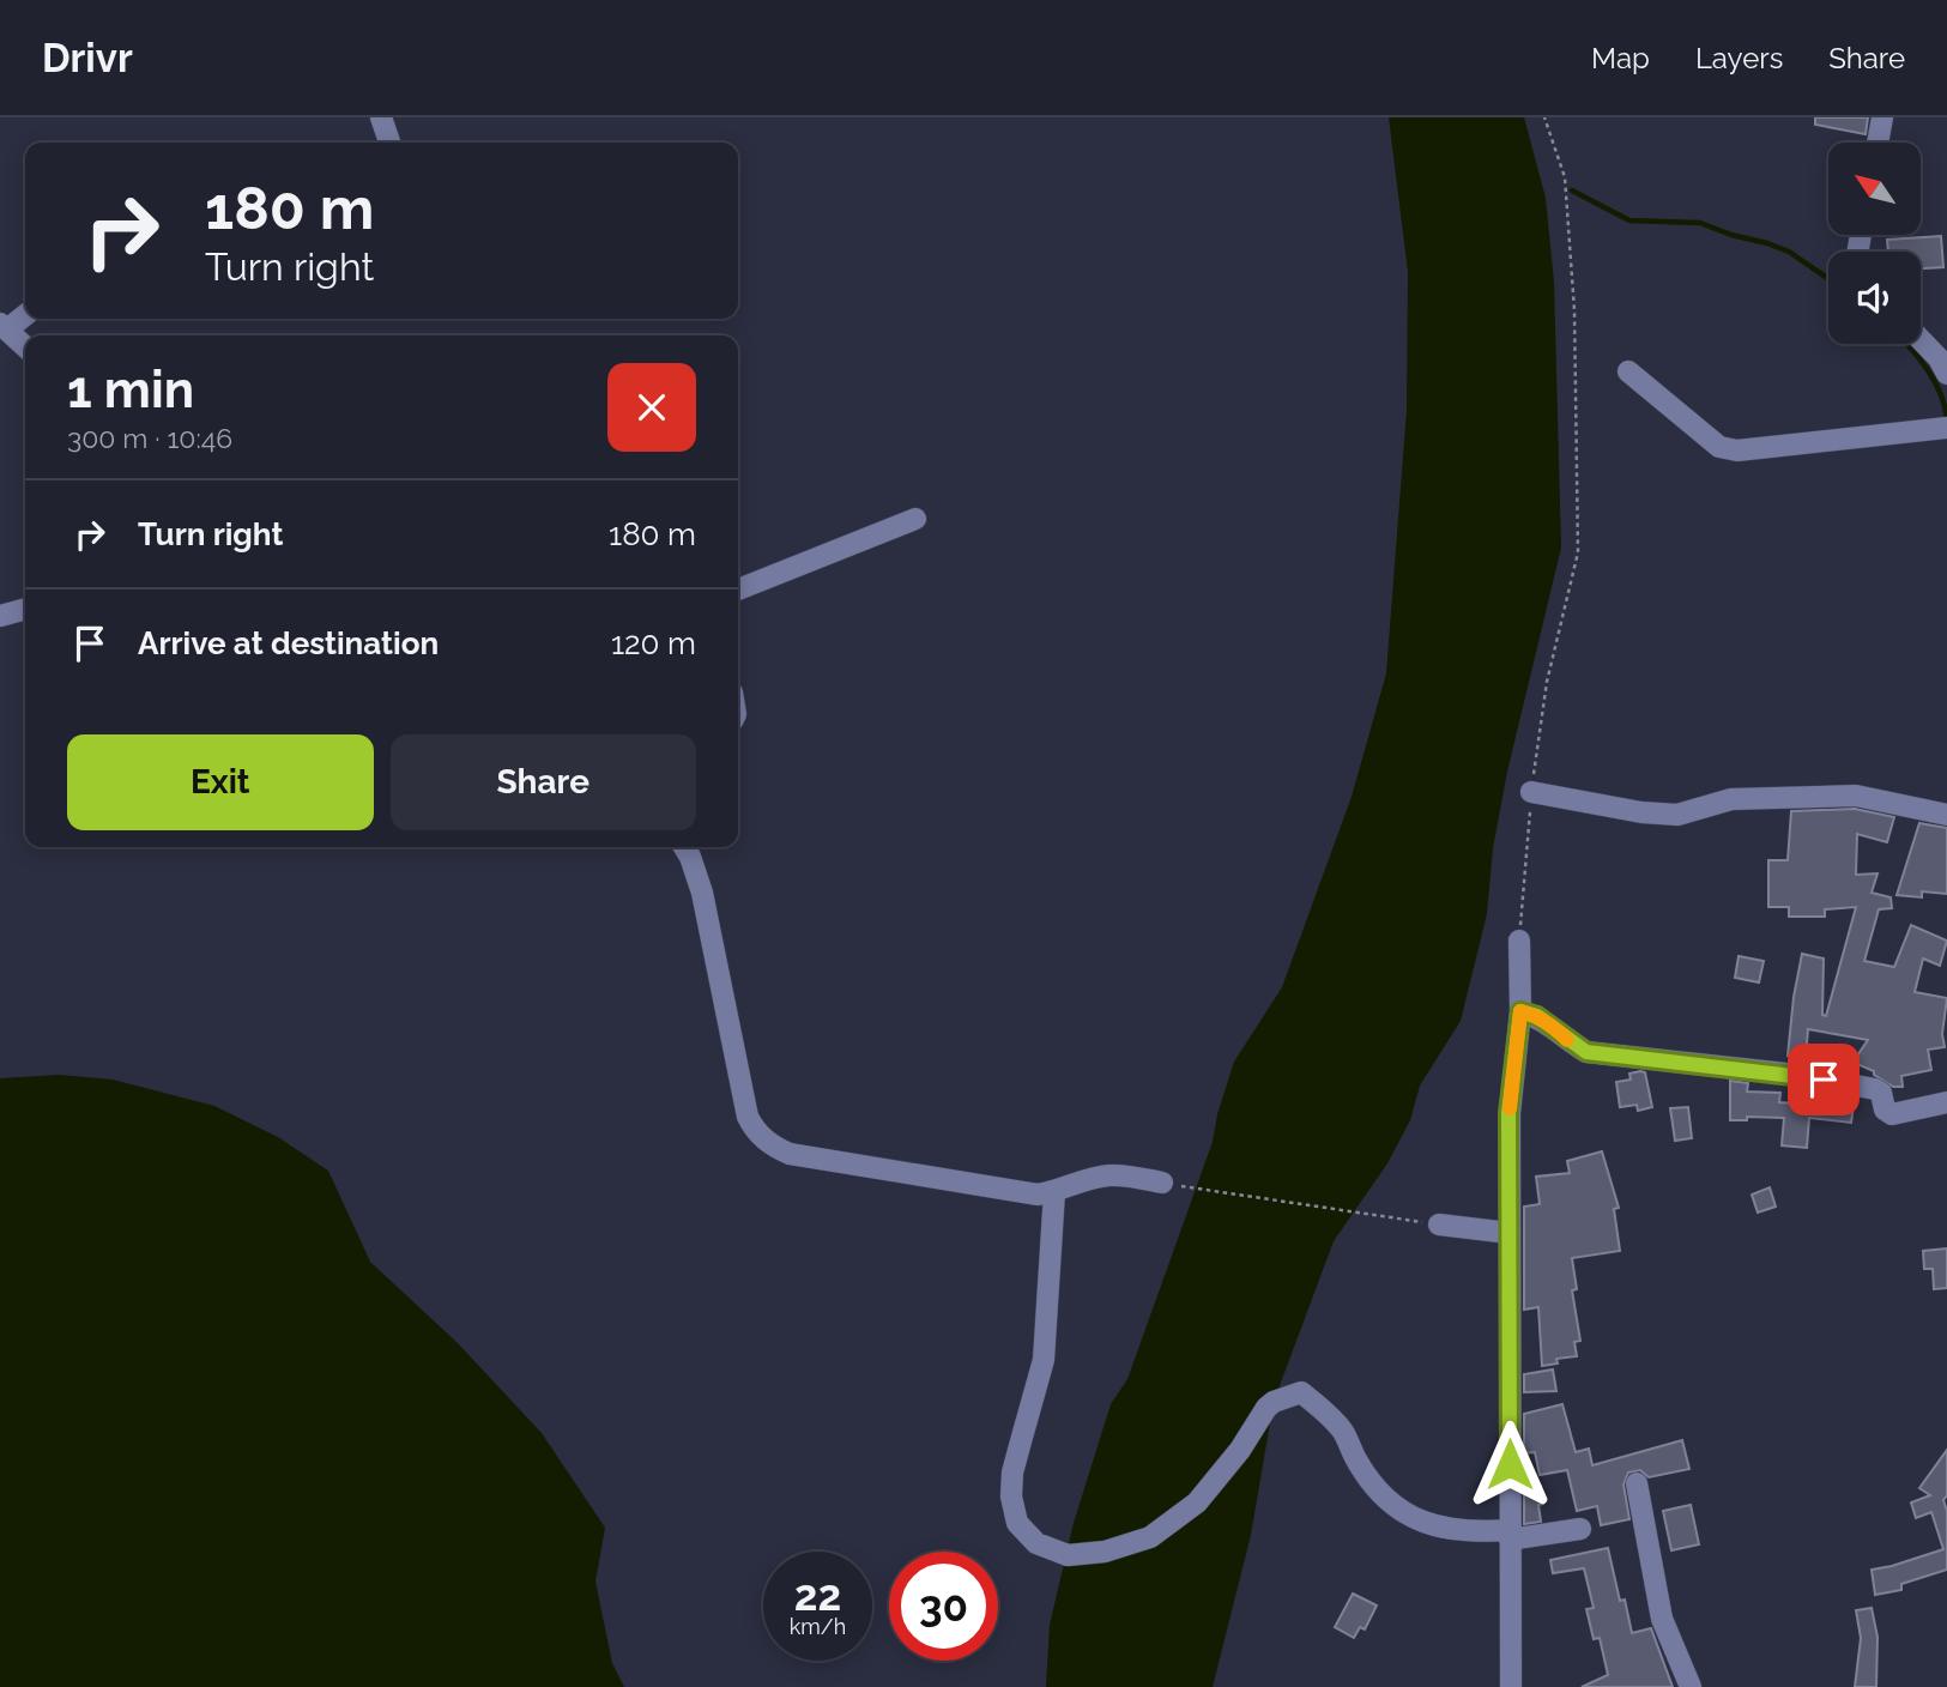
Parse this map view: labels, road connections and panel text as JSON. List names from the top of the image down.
{
  "north": "top left",
  "page": {
    "header": "Drivr",
    "nav": ["Map", "Layers", "Share"],
    "turn": ["180 m", "Turn right"],
    "heading": ["1 min", "300 m · 10:46"],
    "list": [
      {
        "name": "Turn right",
        "value": "180 m"
      },
      {
        "name": "Arrive at destination",
        "value": "120 m"
      }
    ],
    "buttons": ["Exit", "Share"],
    "speed": "22 km/h",
    "limit": "30"
  }
}
